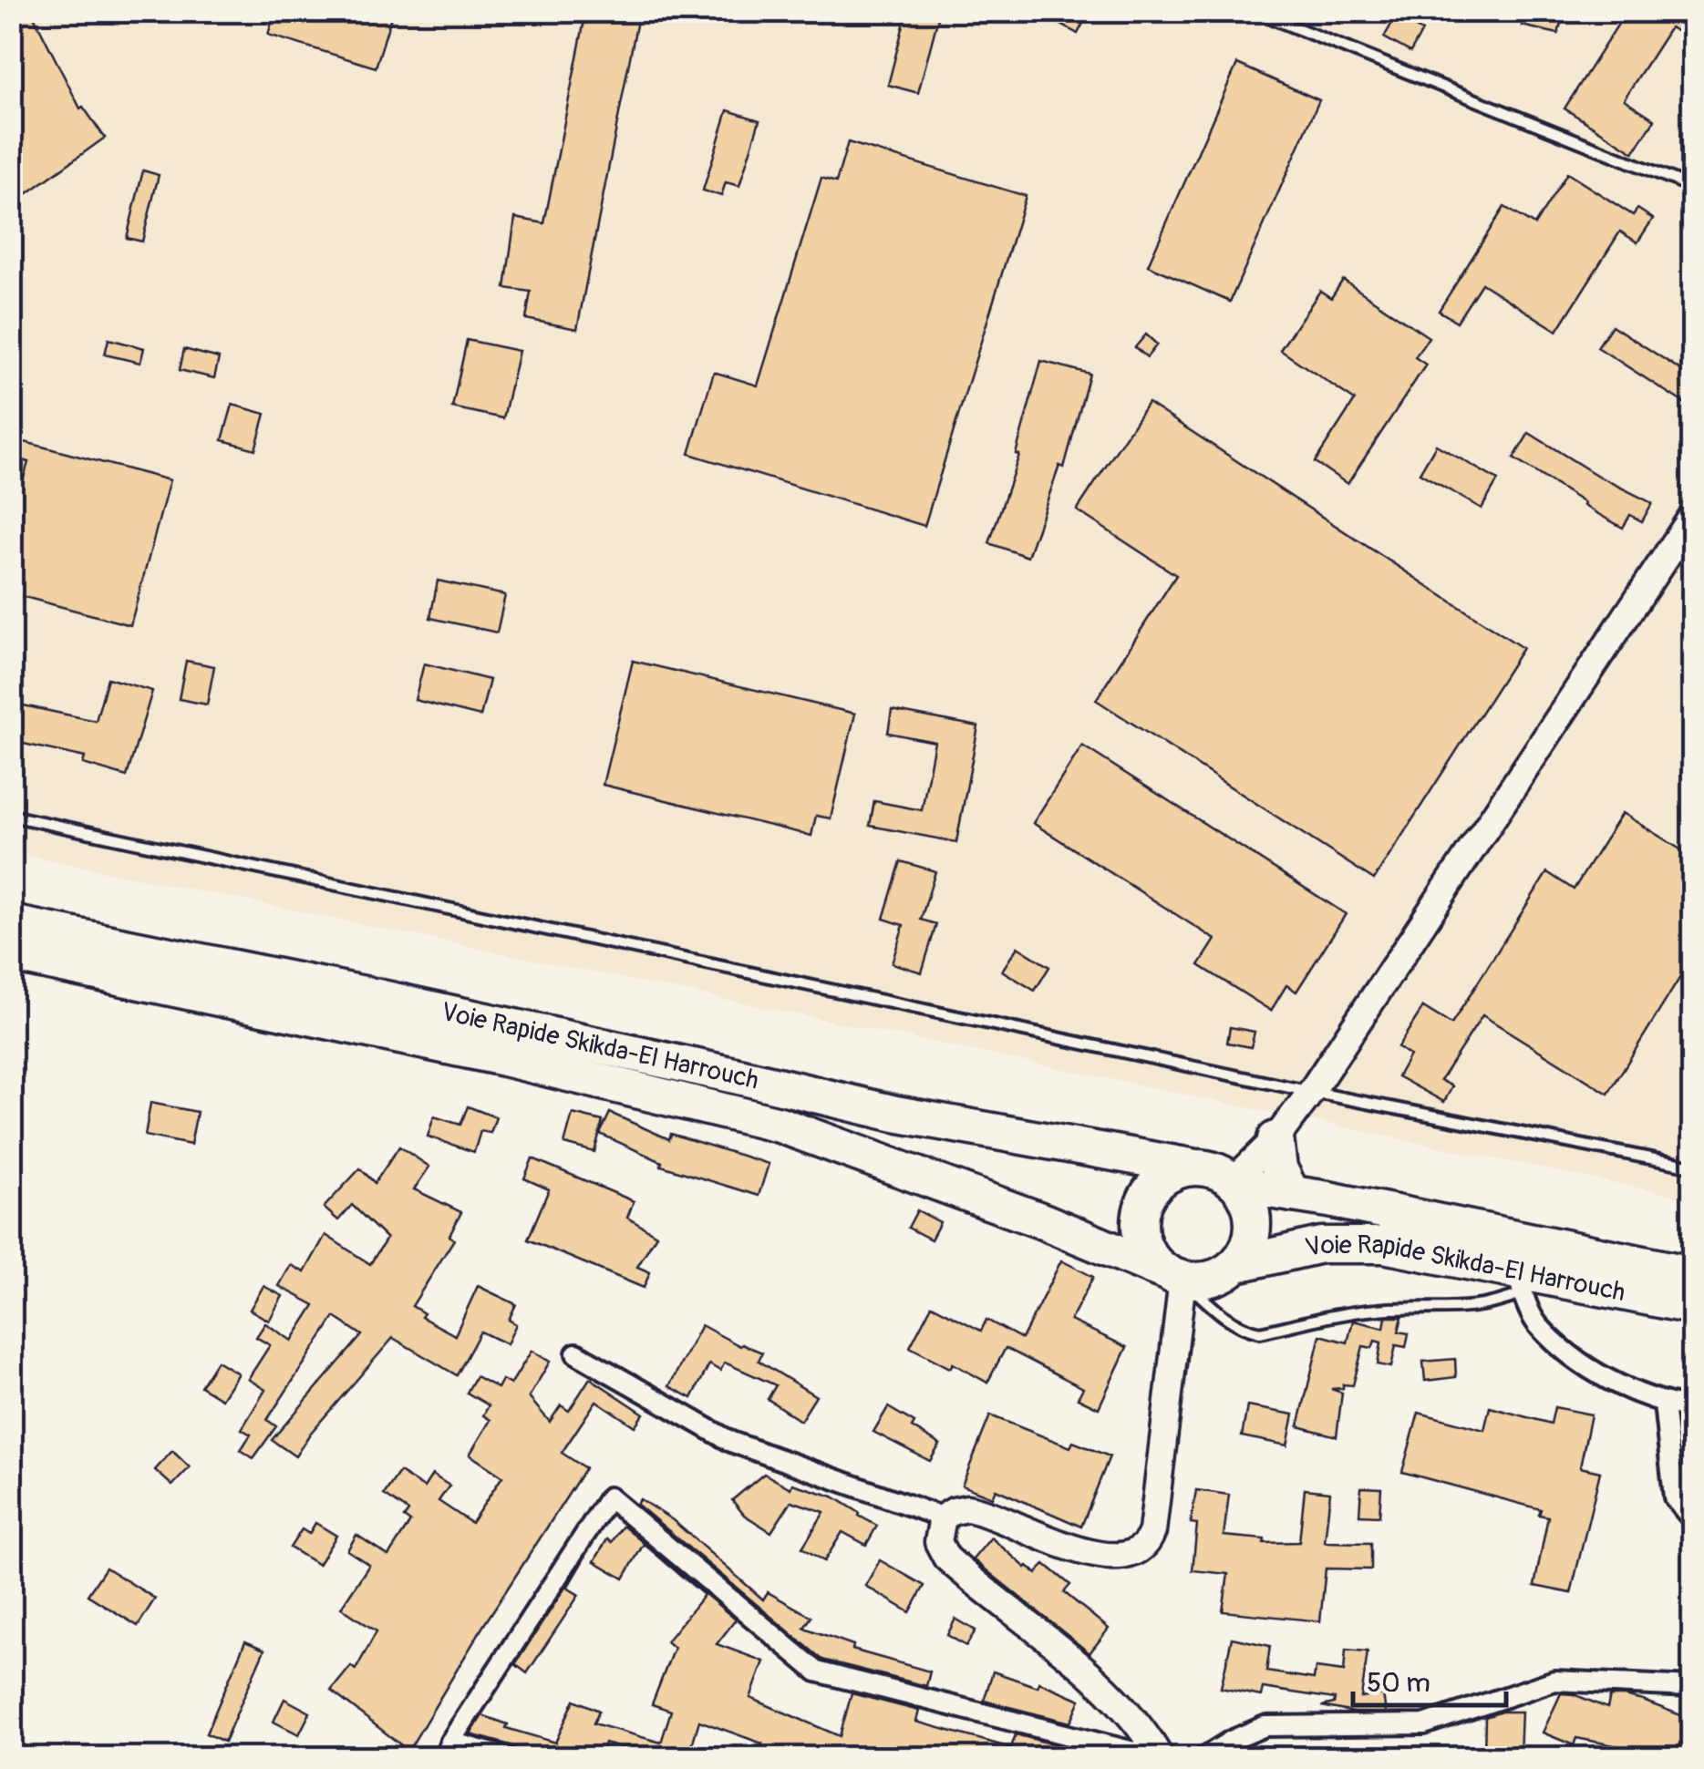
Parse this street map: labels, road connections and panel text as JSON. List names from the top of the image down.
{
  "streets": {
    "highway": ["Voie Rapide Skikda-El Harrouch"]
  },
  "scale_bar": "50 m"
}
